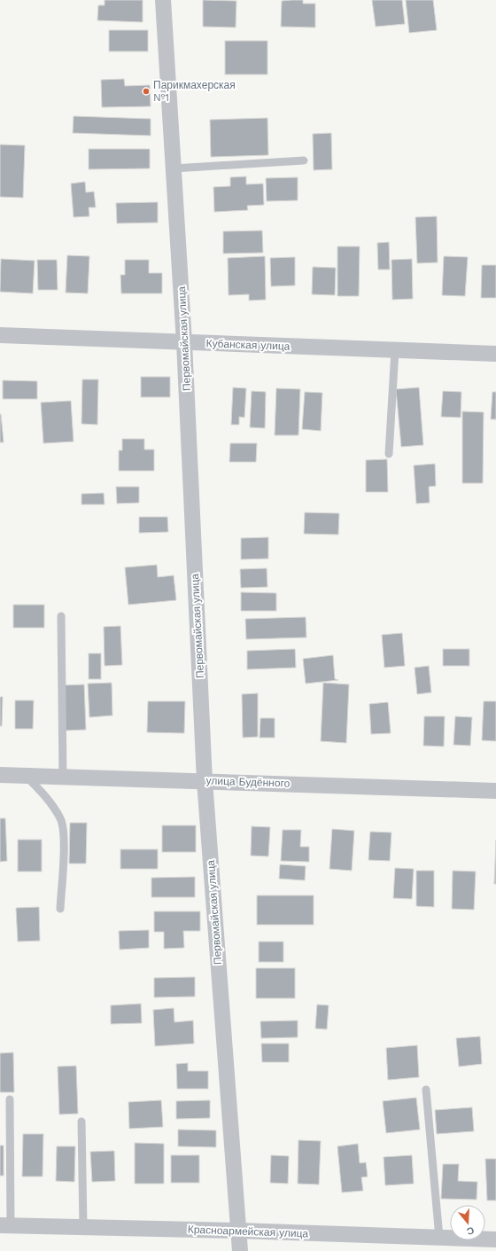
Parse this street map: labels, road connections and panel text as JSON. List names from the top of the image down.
{
  "streets": {
    "street": [
      "Первомайская улица",
      "Кубанская улица",
      "улица Будённого",
      "Красноармейская улица"
    ]
  },
  "crossings": [
    ["Первомайская улица", "Кубанская улица"],
    ["Первомайская улица", "улица Будённого"],
    ["Первомайская улица", "Красноармейская улица"]
  ],
  "places": ["Парикмахерская №1"],
  "north": "bottom"
}
